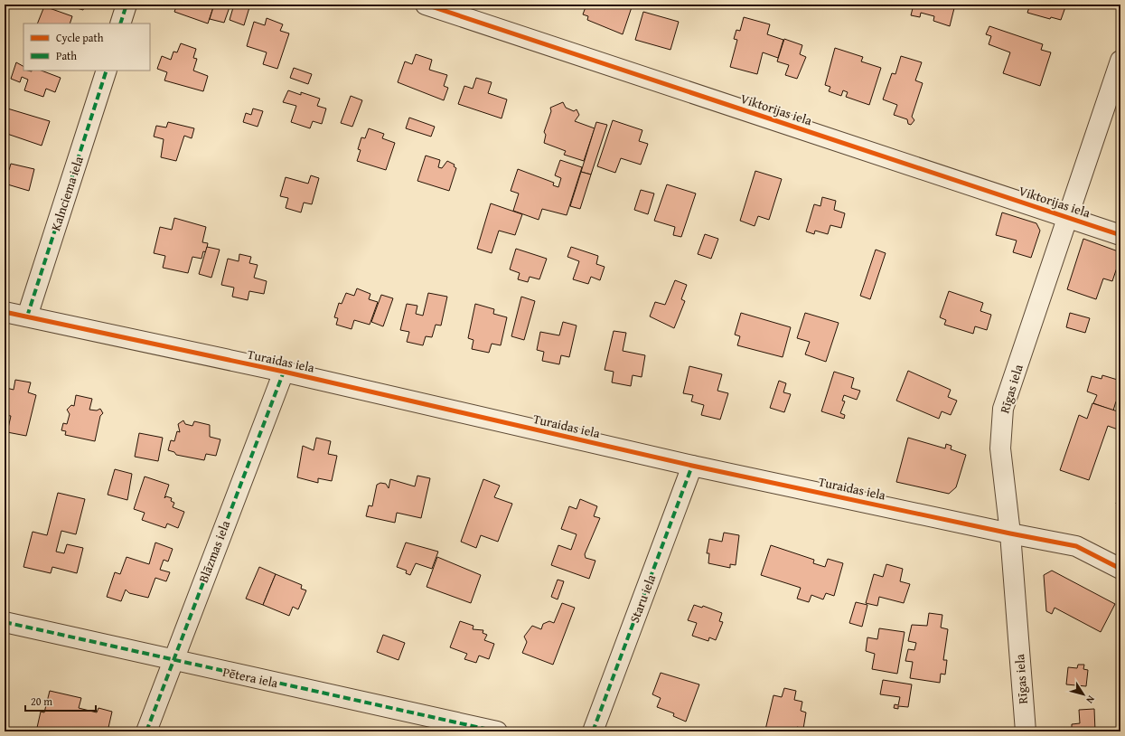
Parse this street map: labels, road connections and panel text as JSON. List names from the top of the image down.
{
  "streets": {
    "street": [
      "Viktorijas iela",
      "Kalnciema iela",
      "Turaidas iela",
      "Rīgas iela",
      "Blāzmas iela",
      "Staru iela",
      "Pētera iela"
    ]
  },
  "crossings": [
    ["Viktorijas iela", "Rīgas iela"],
    ["Kalnciema iela", "Turaidas iela"],
    ["Turaidas iela", "Rīgas iela"],
    ["Turaidas iela", "Blāzmas iela"],
    ["Turaidas iela", "Staru iela"],
    ["Blāzmas iela", "Pētera iela"]
  ],
  "legend": ["Cycle path", "Path"],
  "scale_bar": "20 m",
  "north": "bottom right"
}
